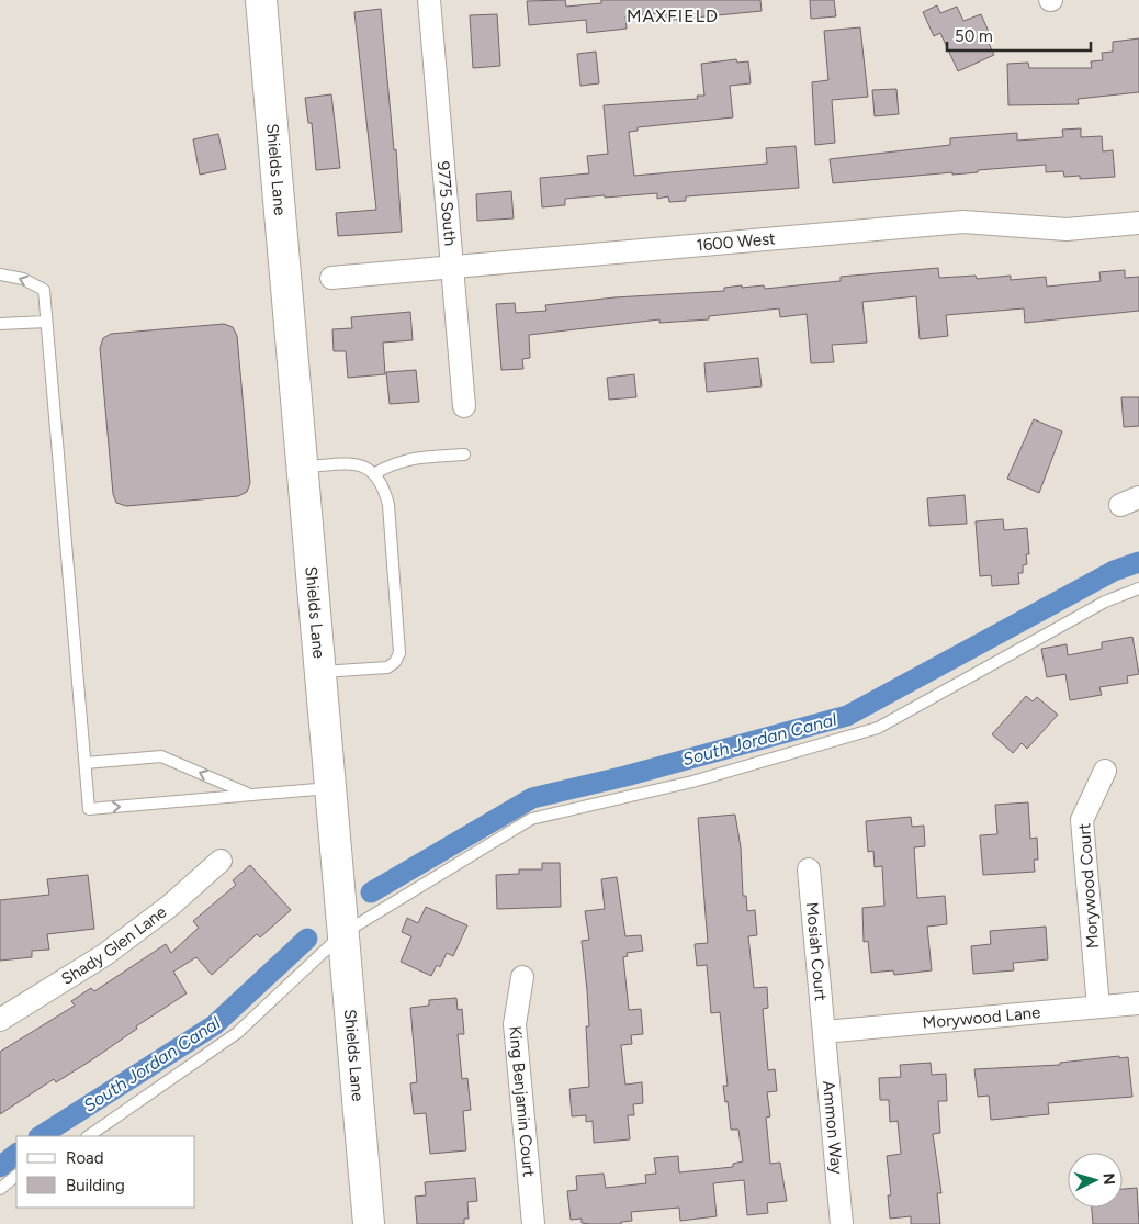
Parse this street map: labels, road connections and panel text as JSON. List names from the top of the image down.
{
  "streets": {
    "main road": ["Shields Lane"],
    "street": [
      "9775 South",
      "1600 West",
      "Morywood Court",
      "Shady Glen Lane",
      "Mosiah Court",
      "Morywood Lane",
      "King Benjamin Court",
      "Ammon Way"
    ]
  },
  "crossings": [
    ["9775 South", "1600 West"],
    ["Morywood Court", "Morywood Lane"],
    ["Mosiah Court", "Morywood Lane"],
    ["Mosiah Court", "Ammon Way"],
    ["Morywood Lane", "Ammon Way"]
  ],
  "districts": ["MAXFIELD"],
  "water": ["South Jordan Canal"],
  "legend": ["Road", "Building"],
  "scale_bar": "50 m",
  "north": "right"
}
